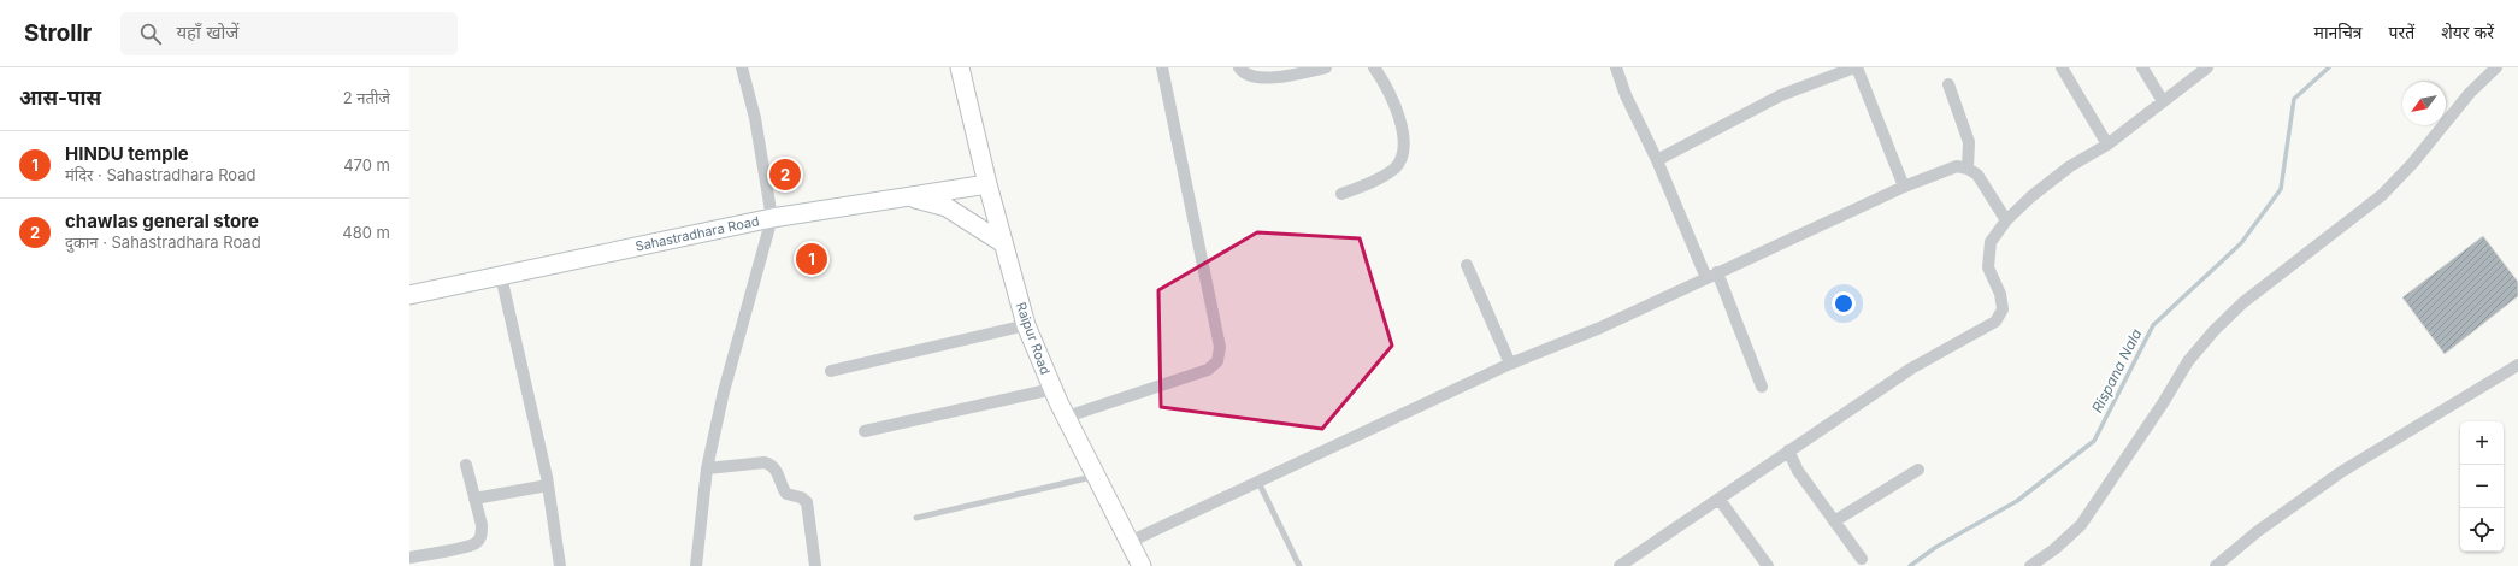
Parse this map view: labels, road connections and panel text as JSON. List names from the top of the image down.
{
  "streets": {
    "main road": ["Sahastradhara Road", "Raipur Road"]
  },
  "crossings": [
    ["Sahastradhara Road", "Raipur Road"]
  ],
  "water": ["Rispana Nala"],
  "north": "bottom left",
  "page": {
    "header": "Strollr",
    "search": "यहाँ खोजें",
    "nav": ["मानचित्र", "परतें", "शेयर करें"],
    "heading": ["आस-पास", "2 नतीजे"],
    "list": [
      {
        "mark": "1",
        "name": "HINDU temple",
        "note": "मंदिर · Sahastradhara Road",
        "value": "470 m"
      },
      {
        "mark": "2",
        "name": "chawlas general store",
        "note": "दुकान · Sahastradhara Road",
        "value": "480 m"
      }
    ],
    "pins": ["2", "1"],
    "map_buttons": ["+", "−"]
  }
}
